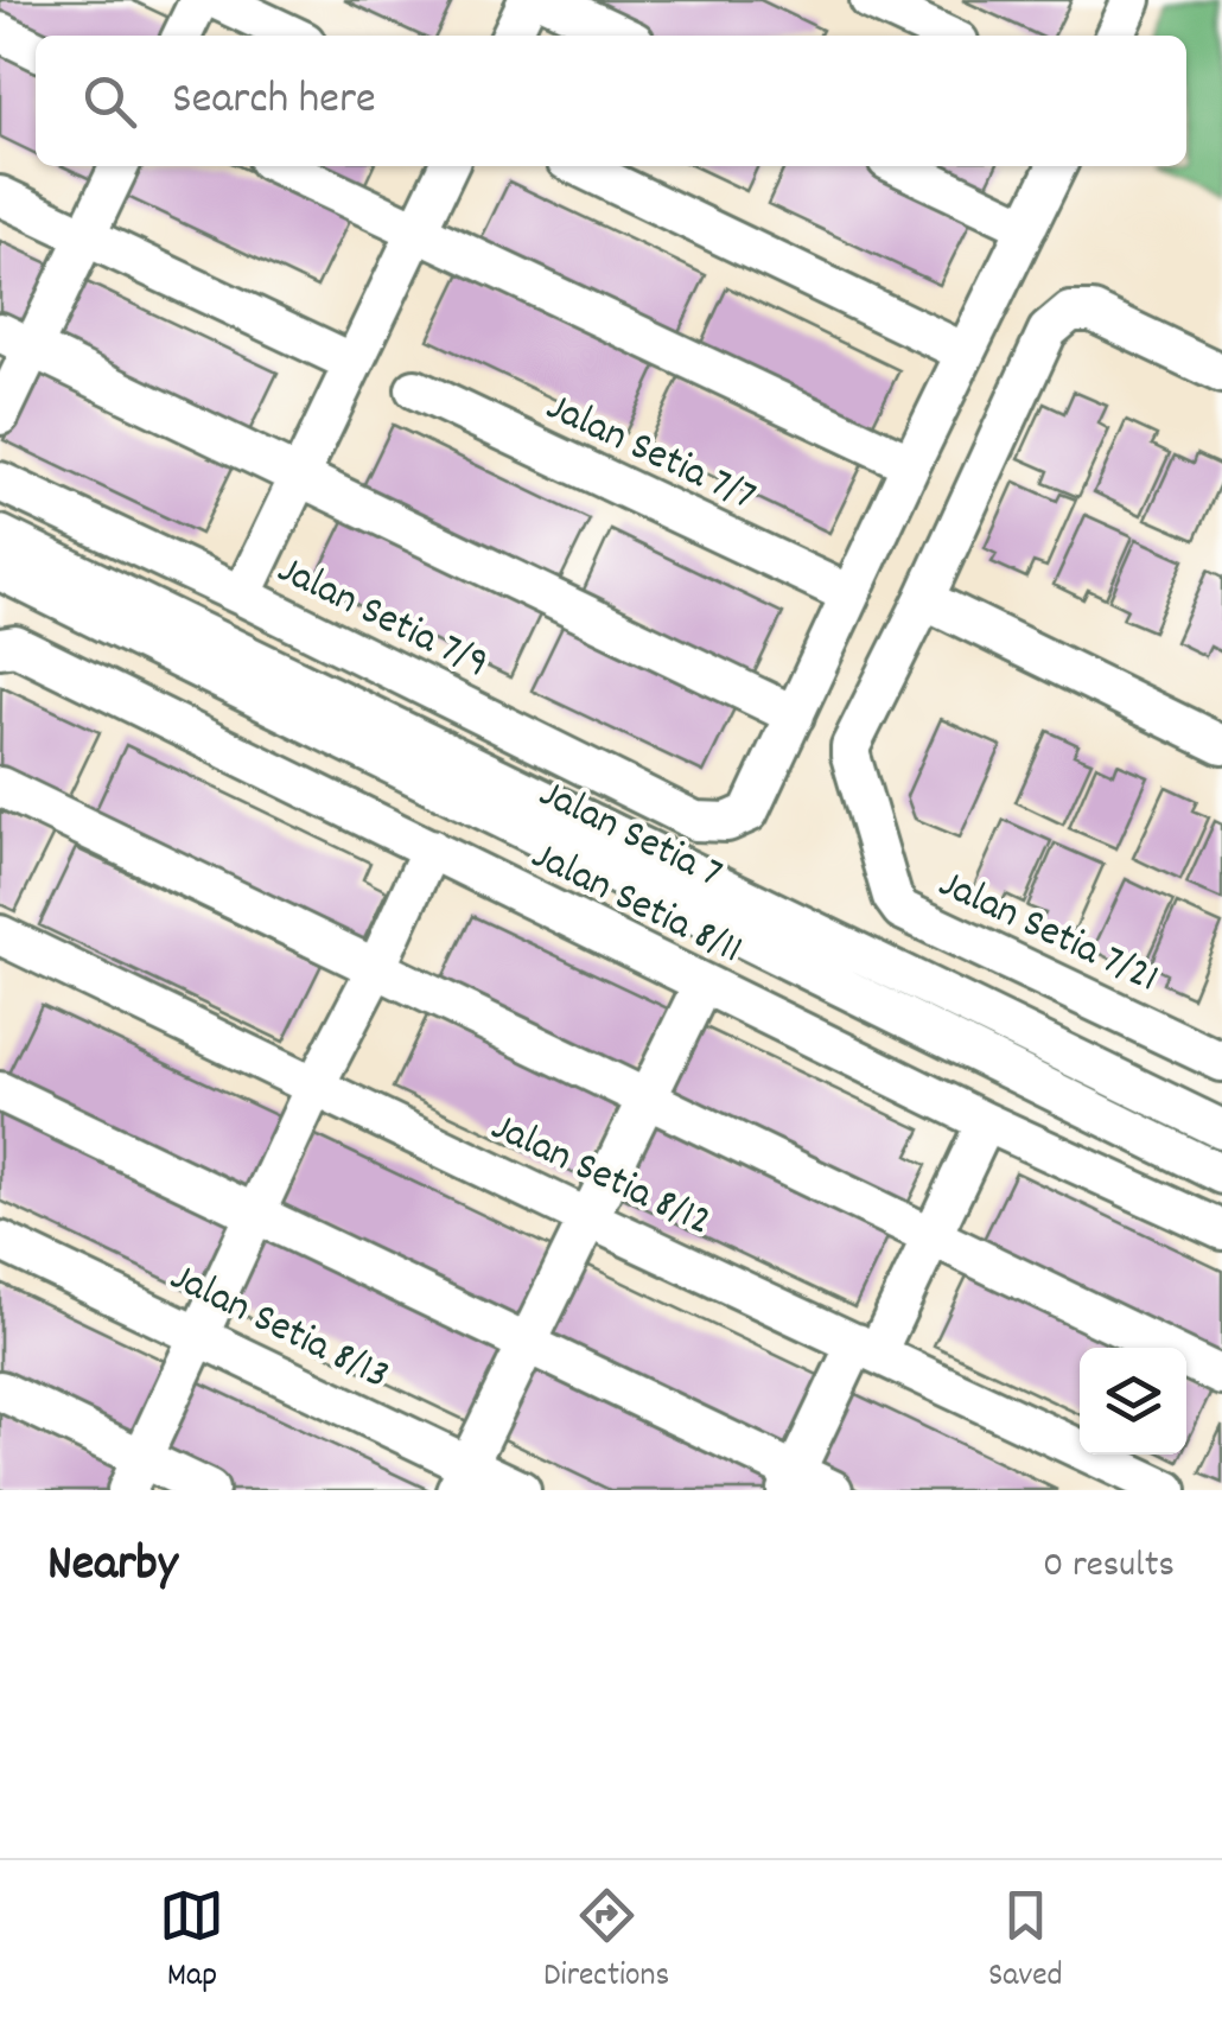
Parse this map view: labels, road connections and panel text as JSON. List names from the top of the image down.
{
  "streets": {
    "street": [
      "Jalan Setia 7/7",
      "Jalan Setia 7/9",
      "Jalan Setia 7",
      "Jalan Setia 8/11",
      "Jalan Setia 7/21",
      "Jalan Setia 8/12",
      "Jalan Setia 8/13"
    ]
  },
  "page": {
    "search": "Search here",
    "heading": ["Nearby", "0 results"],
    "nav": ["Map", "Directions", "Saved"]
  }
}
